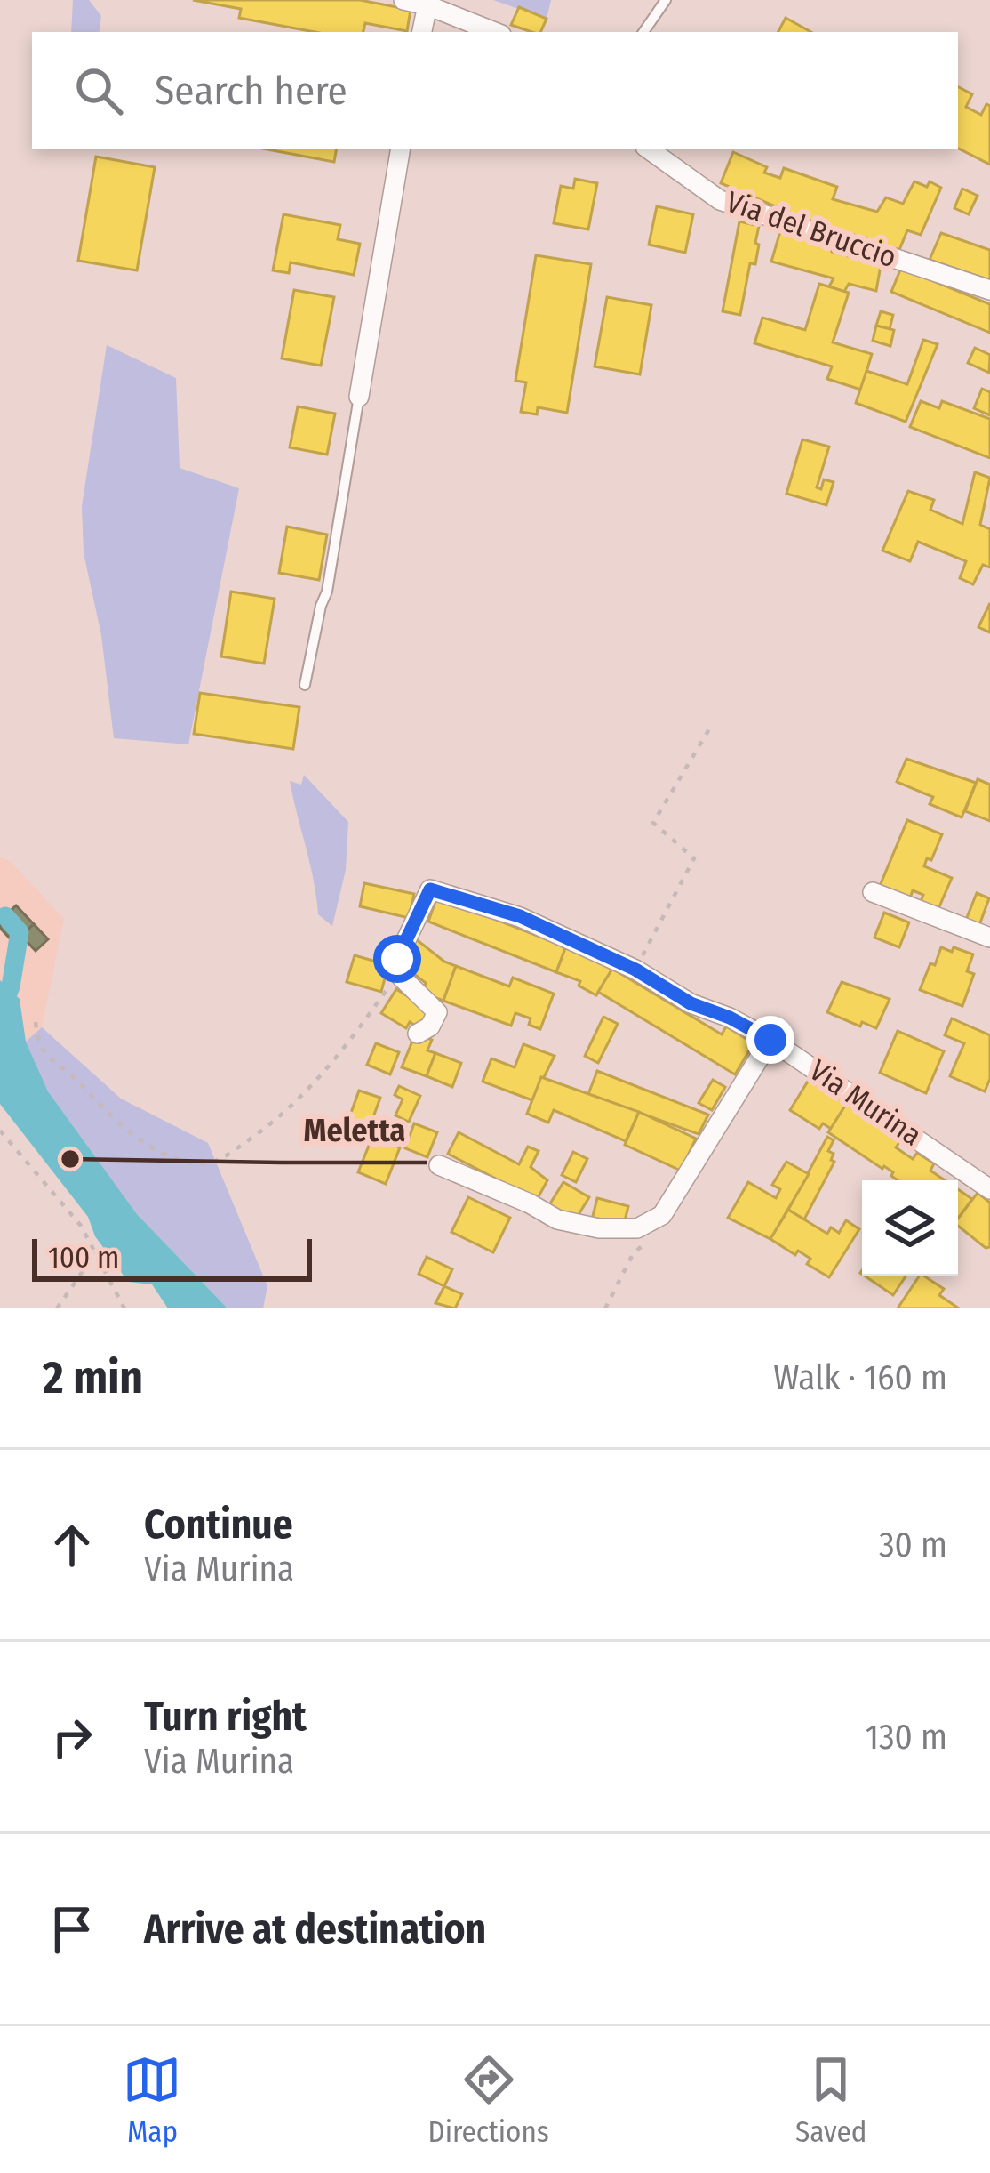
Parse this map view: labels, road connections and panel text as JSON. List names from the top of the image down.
{
  "streets": {
    "street": ["Via del Bruccio", "Via Murina"]
  },
  "places": ["Meletta"],
  "scale_bar": "100 m",
  "page": {
    "search": "Search here",
    "scale": "100 m",
    "heading": ["2 min", "Walk · 160 m"],
    "list": [
      ["Continue", "Via Murina", "30 m"],
      ["Turn right", "Via Murina", "130 m"],
      "Arrive at destination"
    ],
    "nav": ["Map", "Directions", "Saved"]
  }
}
